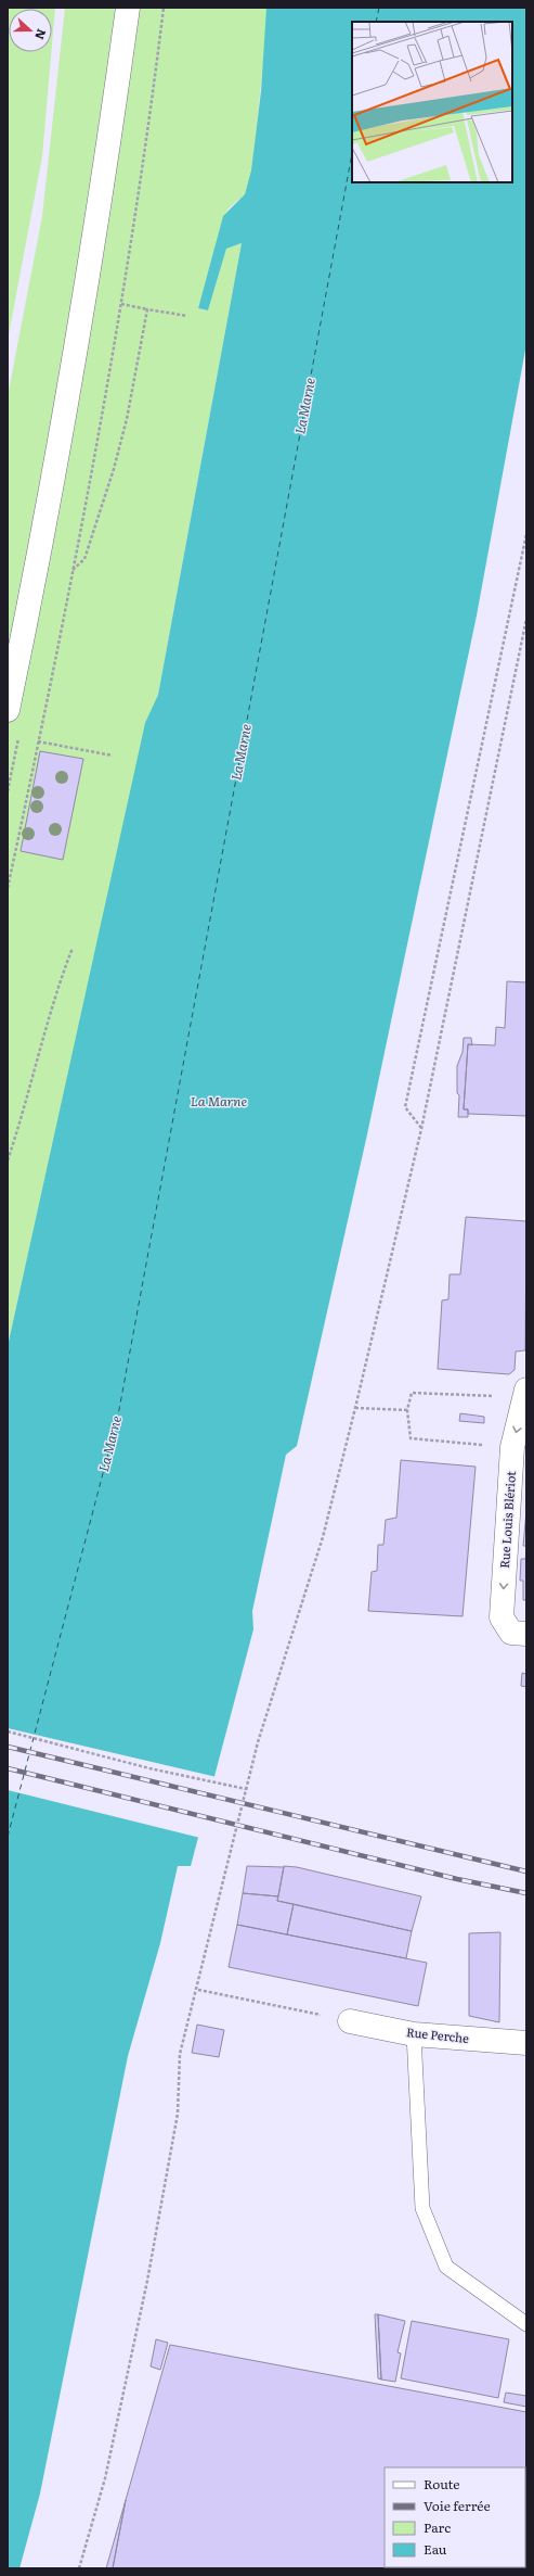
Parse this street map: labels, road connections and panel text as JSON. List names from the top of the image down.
{
  "streets": {
    "street": ["Rue Louis Blériot", "Rue Perche"]
  },
  "one_way": ["Rue Louis Blériot"],
  "water": ["La Marne"],
  "legend": [
    "Route",
    "Voie ferrée",
    "Parc",
    "Eau"
  ],
  "north": "right"
}
